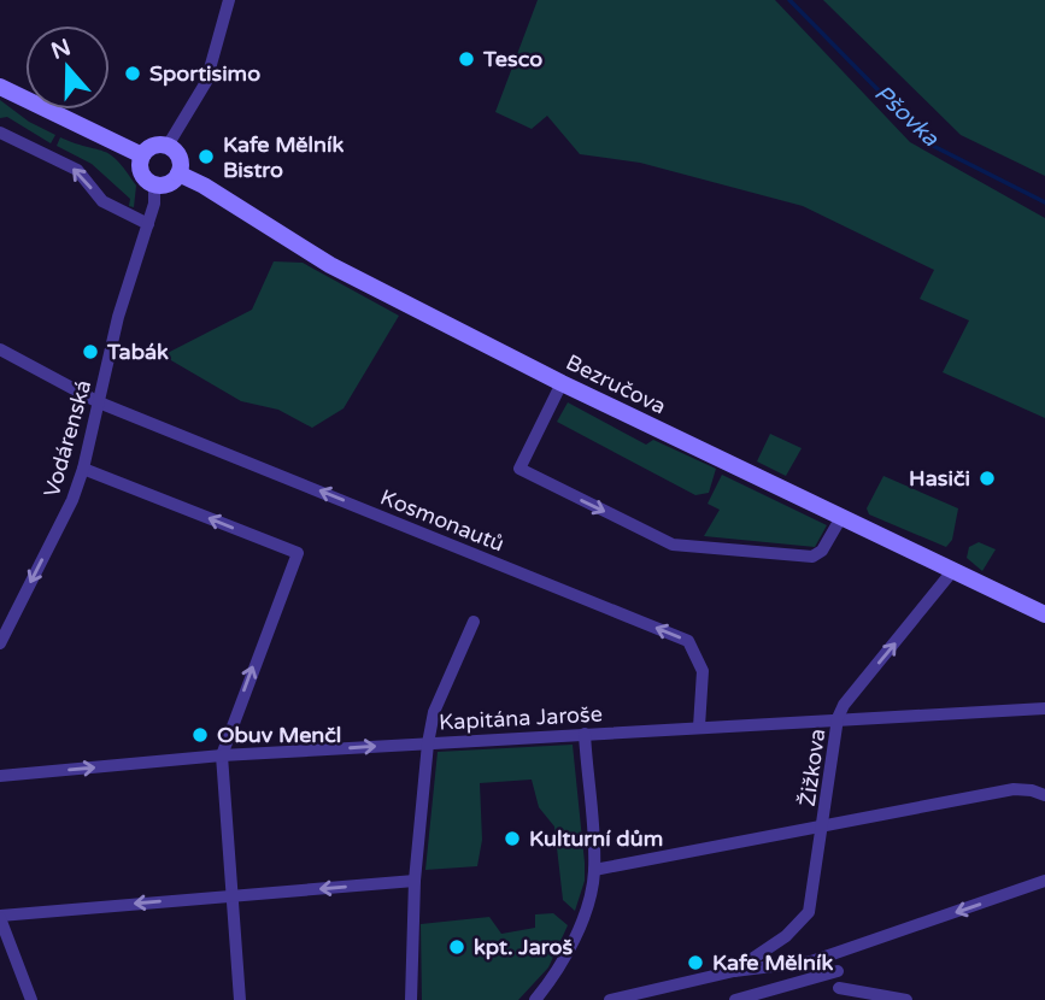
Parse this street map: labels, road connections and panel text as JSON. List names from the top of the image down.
{
  "streets": {
    "street": [
      "Bezručova",
      "Vodárenská",
      "Kosmonautů",
      "Kapitána Jaroše",
      "Žižkova"
    ]
  },
  "crossings": [
    ["Bezručova", "Vodárenská"],
    ["Bezručova", "Žižkova"],
    ["Vodárenská", "Kosmonautů"],
    ["Kosmonautů", "Kapitána Jaroše"],
    ["Kapitána Jaroše", "Žižkova"]
  ],
  "one_way": [
    "Vodárenská",
    "Kosmonautů",
    "Kapitána Jaroše",
    "Žižkova"
  ],
  "water": ["Pšovka"],
  "places": [
    "Tesco",
    "Sportisimo",
    "Kafe Mělník Bistro",
    "Tabák",
    "Hasiči",
    "Obuv Menčl",
    "Kulturní dům",
    "kpt. Jaroš",
    "Kafe Mělník"
  ],
  "north": "top"
}
